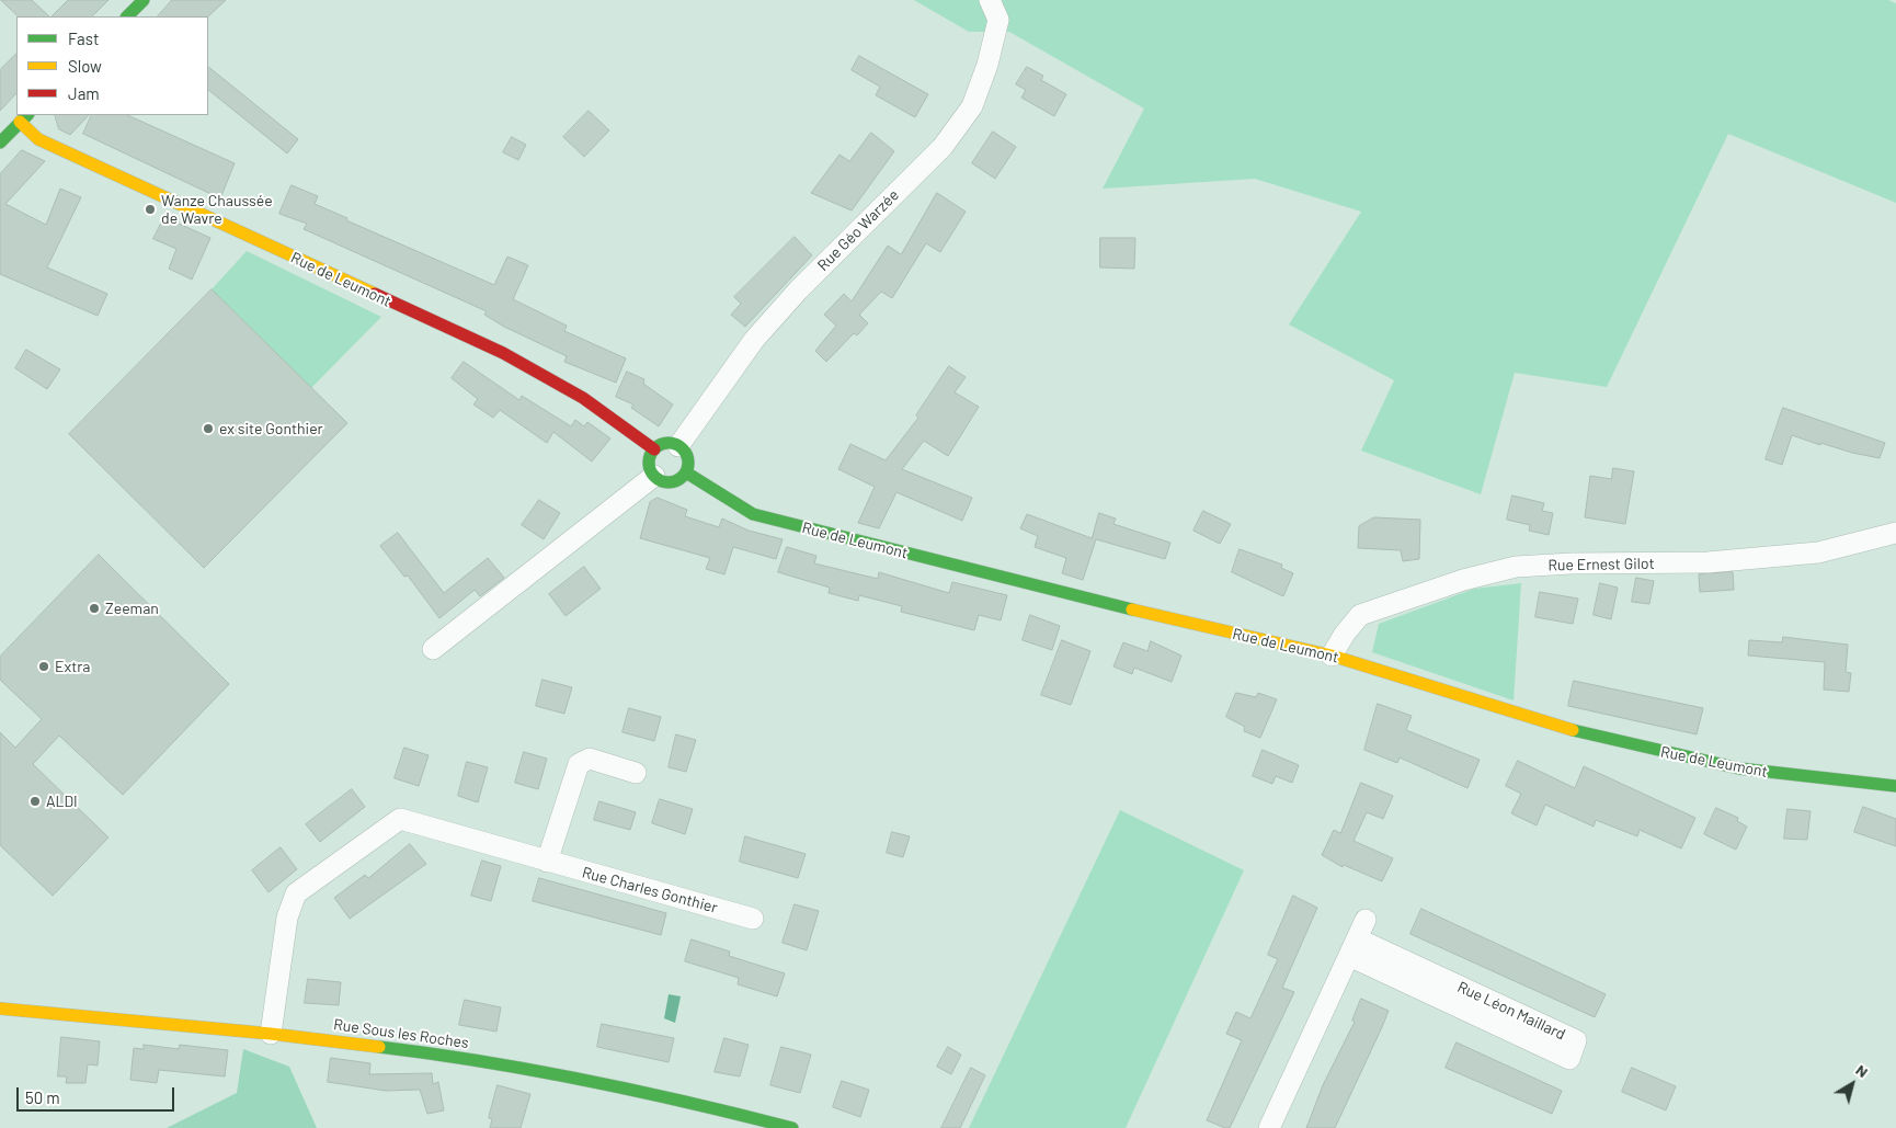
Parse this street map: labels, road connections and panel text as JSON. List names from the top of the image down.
{
  "streets": {
    "street": [
      "Rue Géo Warzée",
      "Rue de Leumont",
      "Rue Ernest Gilot",
      "Rue Charles Gonthier",
      "Rue Léon Maillard",
      "Rue Sous les Roches"
    ]
  },
  "crossings": [
    ["Rue Géo Warzée", "Rue de Leumont"],
    ["Rue de Leumont", "Rue Ernest Gilot"],
    ["Rue Charles Gonthier", "Rue Sous les Roches"]
  ],
  "places": [
    "Wanze Chaussée de Wavre",
    "ex site Gonthier",
    "Zeeman",
    "Extra",
    "ALDI"
  ],
  "legend": ["Fast", "Slow", "Jam"],
  "scale_bar": "50 m",
  "north": "top right"
}
